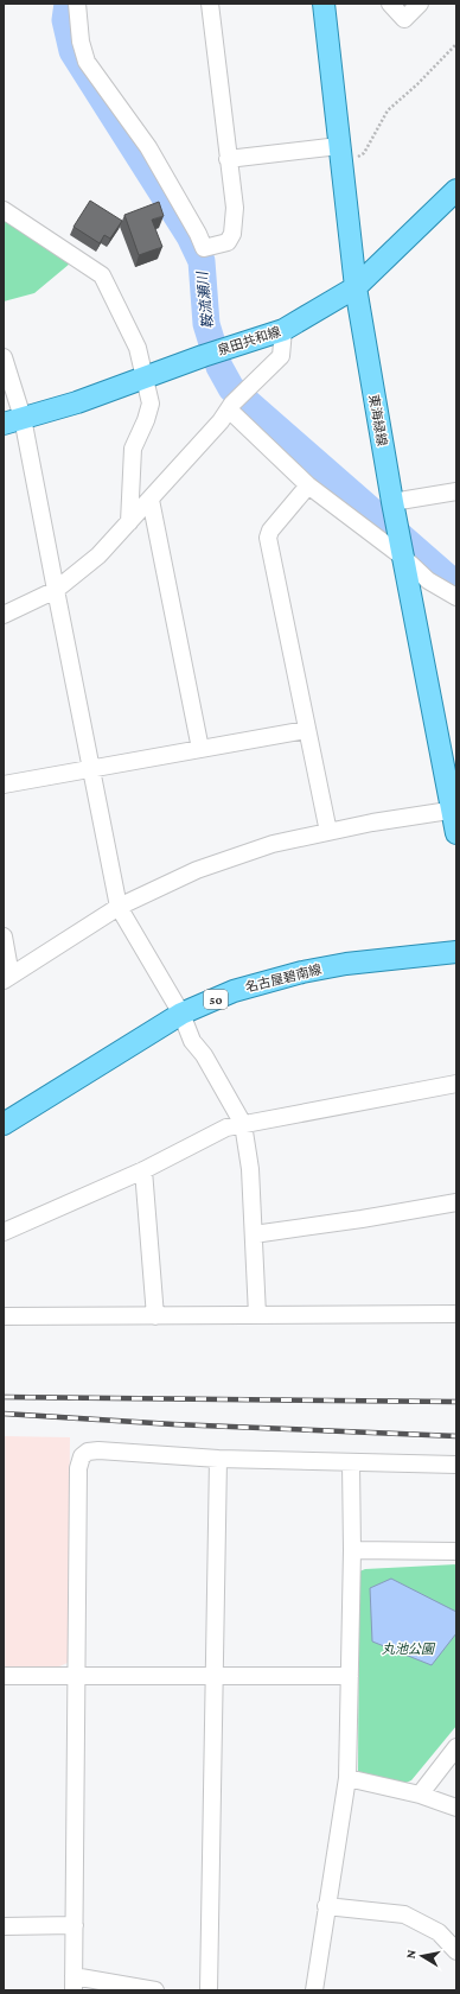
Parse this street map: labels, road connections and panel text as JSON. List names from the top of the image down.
{
  "streets": {
    "main road": [
      "泉田共和線",
      "東海緑線",
      "名古屋碧南線",
      "50"
    ]
  },
  "crossings": [
    ["泉田共和線", "東海緑線"]
  ],
  "water": ["鞍流瀬川"],
  "parks": ["丸池公園"],
  "north": "left"
}
